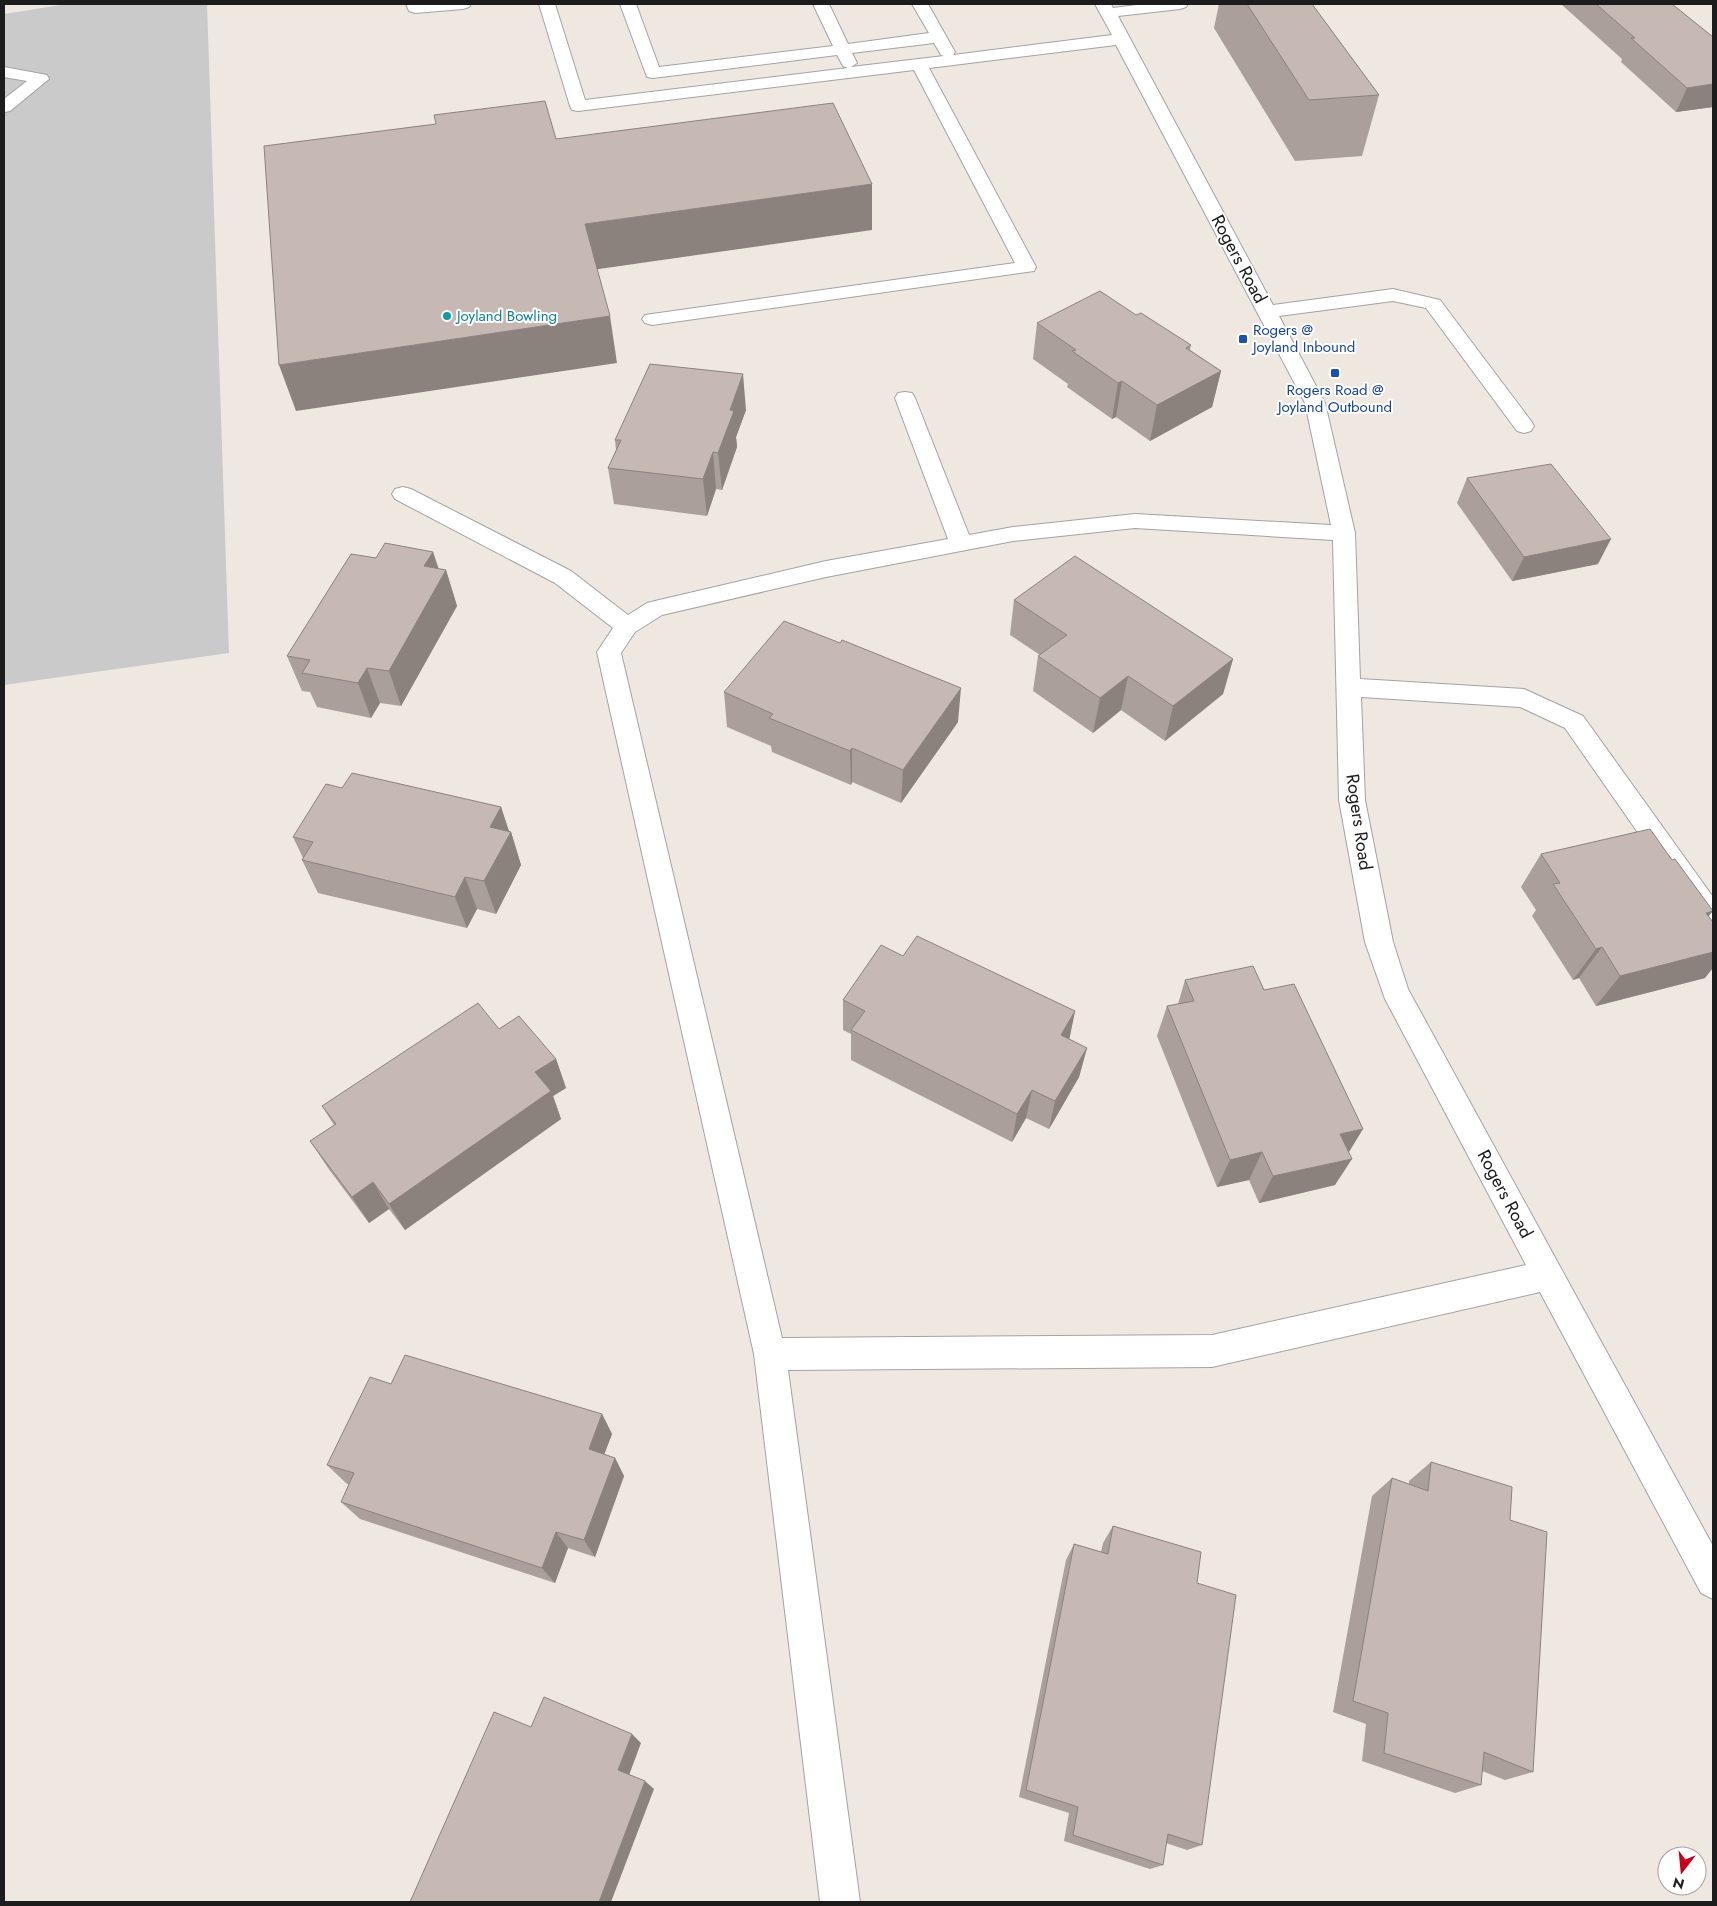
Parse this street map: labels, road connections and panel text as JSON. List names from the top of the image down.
{
  "streets": {
    "street": ["Rogers Road"]
  },
  "places": {
    "other": ["Joyland Bowling"],
    "transit": ["Rogers @ Joyland Inbound", "Rogers Road @ Joyland Outbound"]
  },
  "north": "bottom"
}
